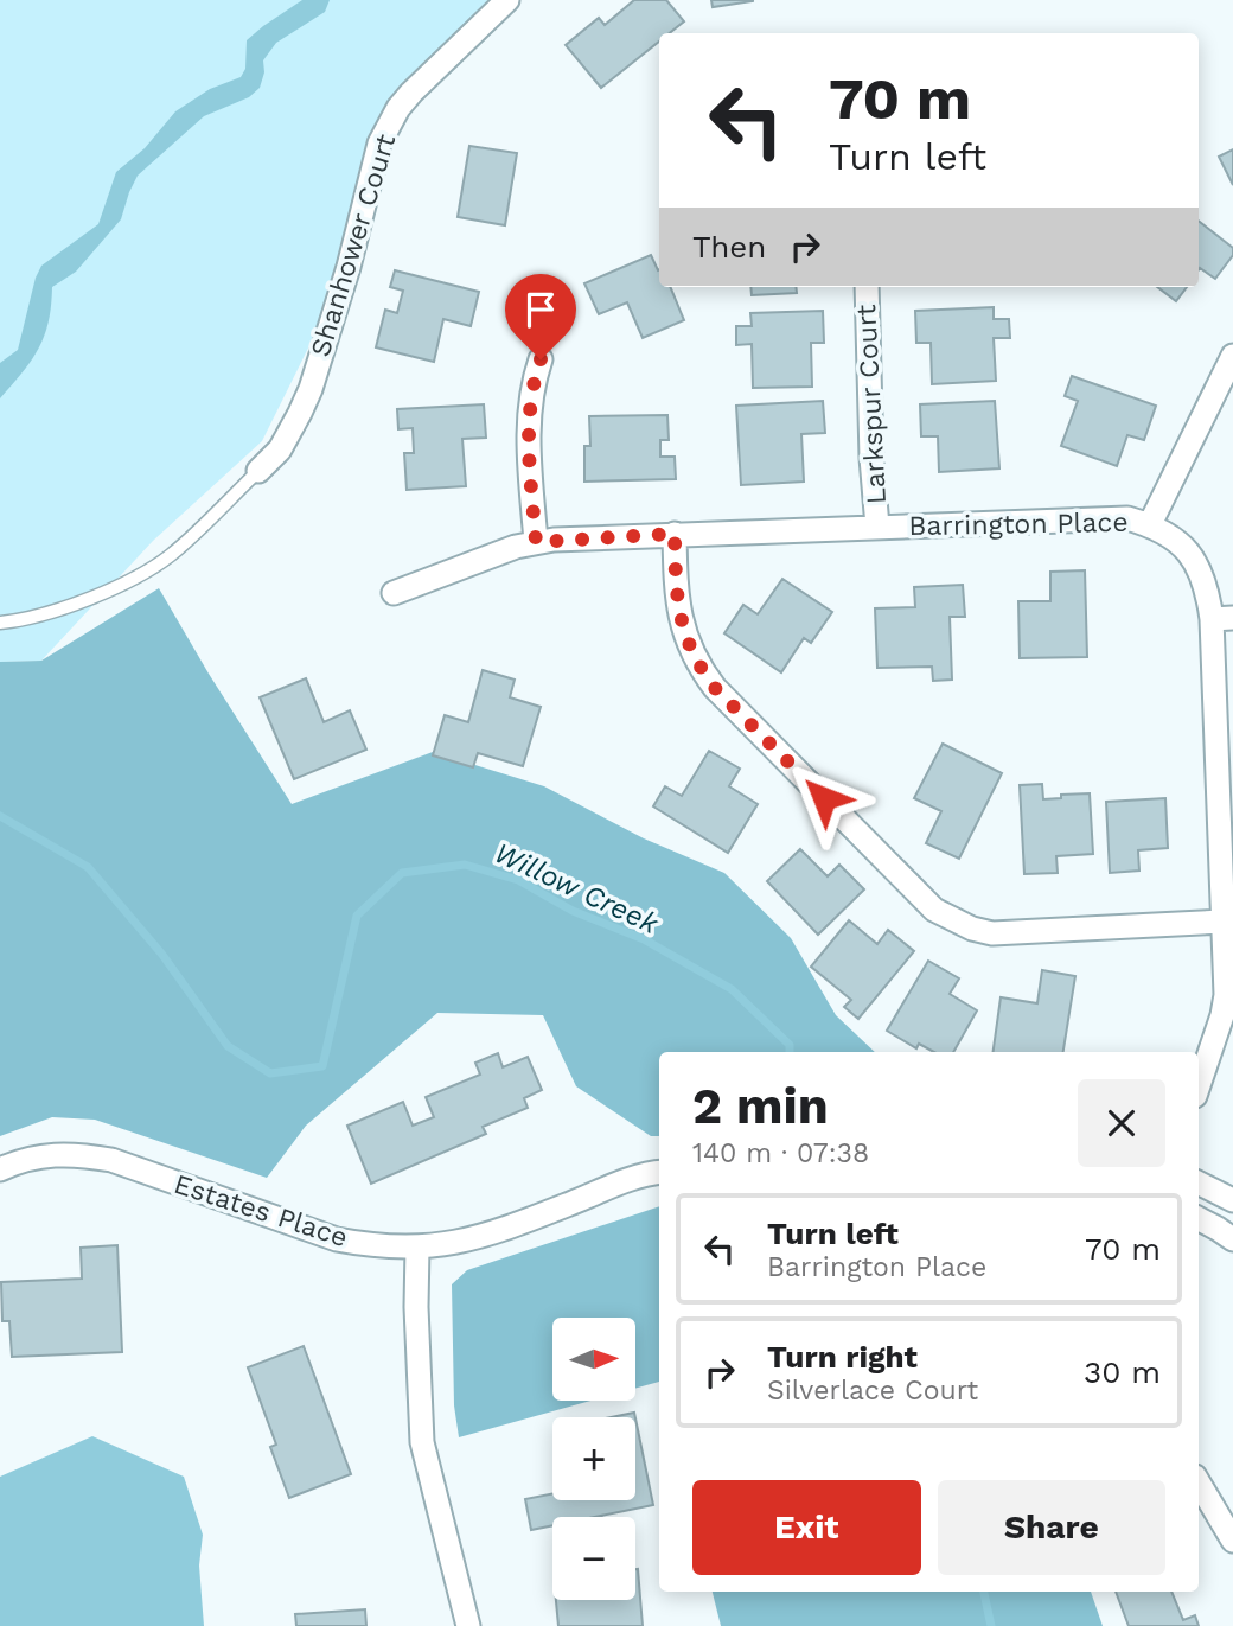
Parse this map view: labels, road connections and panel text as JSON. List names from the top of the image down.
{
  "streets": {
    "street": [
      "Shanhower Court",
      "Larkspur Court",
      "Barrington Place",
      "Estates Place"
    ]
  },
  "crossings": [
    ["Larkspur Court", "Barrington Place"]
  ],
  "water": ["Willow Creek"],
  "north": "right",
  "page": {
    "turn": ["70 m", "Turn left"],
    "then": "Then",
    "heading": ["2 min", "140 m · 07:38"],
    "list": [
      {
        "name": "Turn left",
        "note": "Barrington Place",
        "value": "70 m"
      },
      {
        "name": "Turn right",
        "note": "Silverlace Court",
        "value": "30 m"
      }
    ],
    "map_buttons": ["+", "−"],
    "buttons": ["Exit", "Share"]
  }
}
